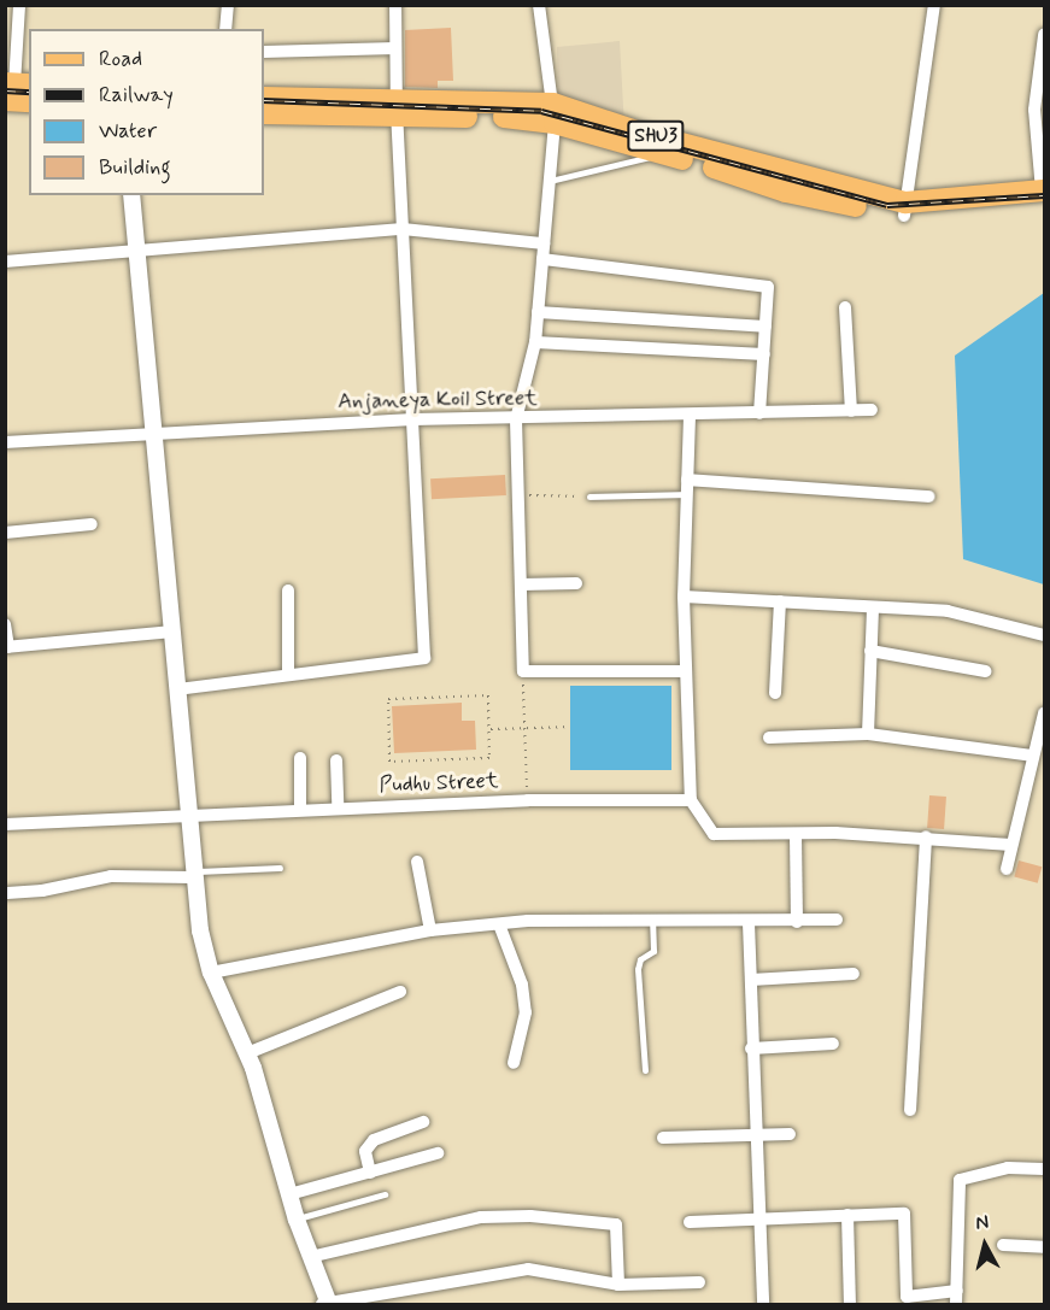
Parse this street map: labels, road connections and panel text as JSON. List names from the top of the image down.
{
  "streets": {
    "main road": ["SHU3"],
    "street": ["Anjaneya Koil Street", "Pudhu Street"]
  },
  "legend": [
    "Road",
    "Railway",
    "Water",
    "Building"
  ],
  "north": "top"
}
